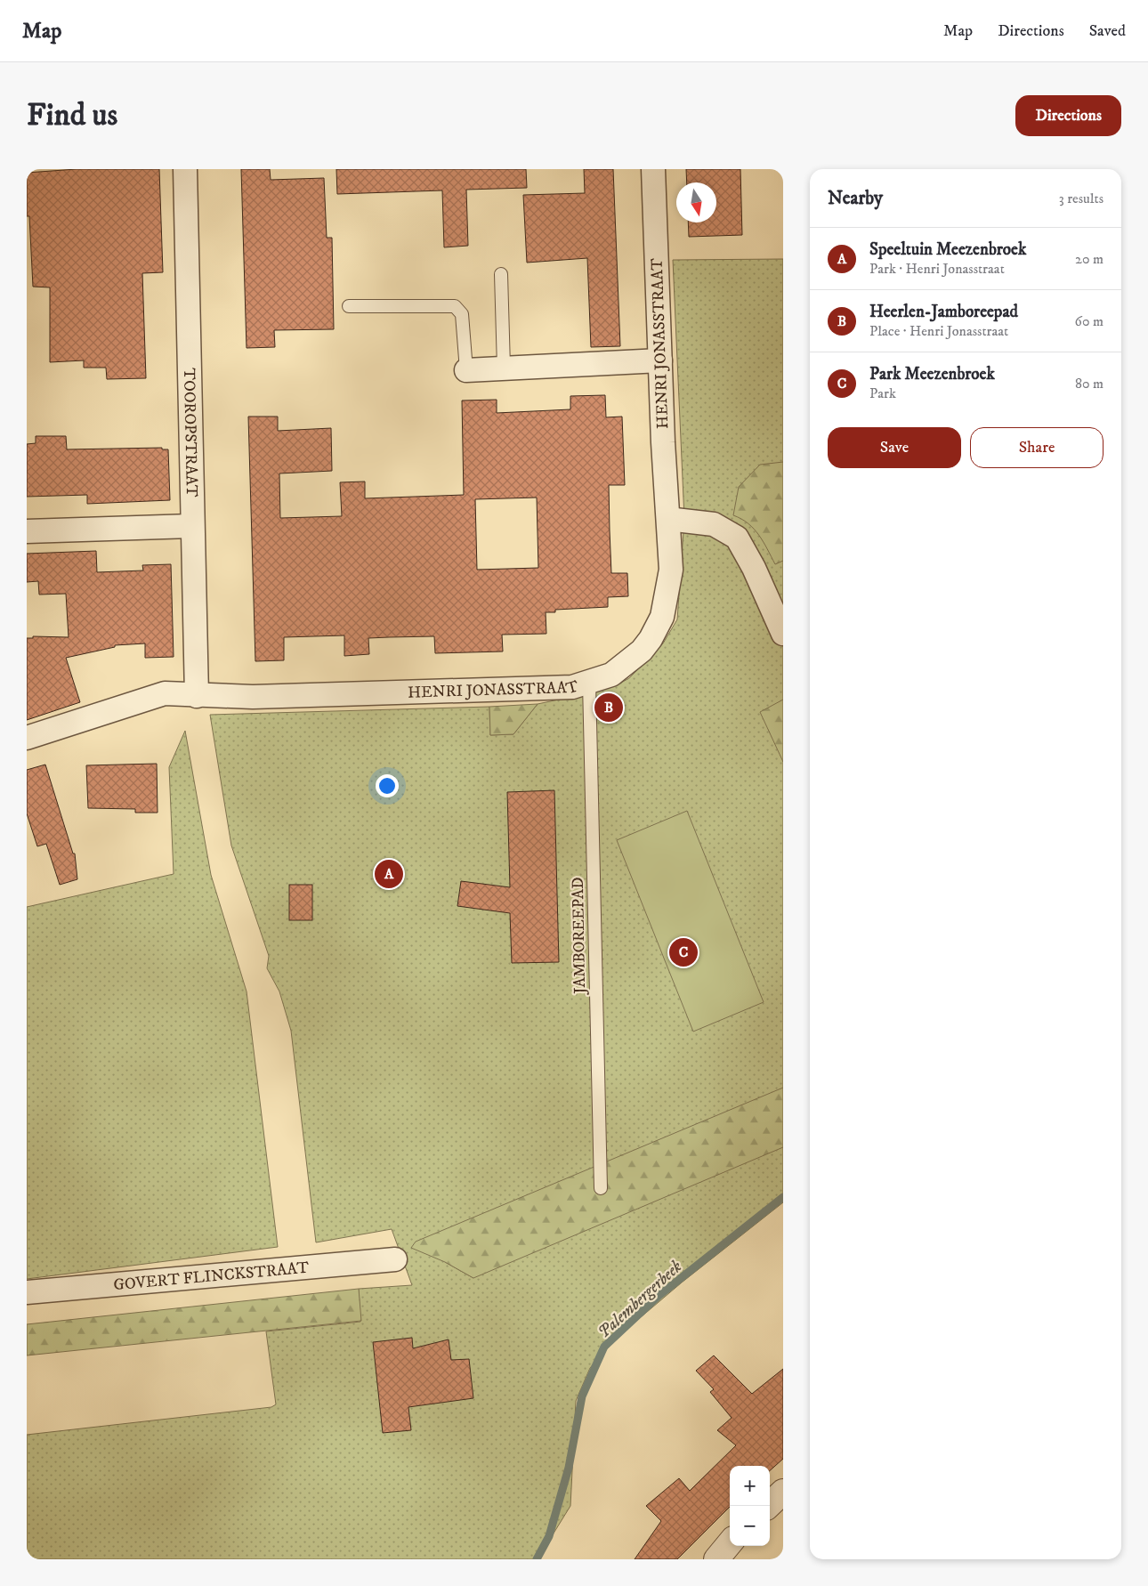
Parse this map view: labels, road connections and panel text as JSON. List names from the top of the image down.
{
  "streets": {
    "street": ["HENRI JONASSTRAAT", "TOOROPSTRAAT", "GOVERT FLINCKSTRAAT"],
    "lane": ["JAMBOREEPAD"]
  },
  "crossings": [
    ["HENRI JONASSTRAAT", "TOOROPSTRAAT"],
    ["HENRI JONASSTRAAT", "JAMBOREEPAD"]
  ],
  "water": ["Palembergerbeek"],
  "north": "bottom",
  "page": {
    "header": "Map",
    "nav": ["Map", "Directions", "Saved"],
    "buttons": [
      "Directions",
      ["Save", "Share"]
    ],
    "title": "Find us",
    "heading": ["Nearby", "3 results"],
    "list": [
      {
        "mark": "A",
        "name": "Speeltuin Meezenbroek",
        "note": "Park · Henri Jonasstraat",
        "value": "20 m"
      },
      {
        "mark": "B",
        "name": "Heerlen-Jamboreepad",
        "note": "Place · Henri Jonasstraat",
        "value": "60 m"
      },
      {
        "mark": "C",
        "name": "Park Meezenbroek",
        "note": "Park",
        "value": "80 m"
      }
    ],
    "pins": ["B", "A", "C"],
    "map_buttons": ["+", "−"]
  }
}
